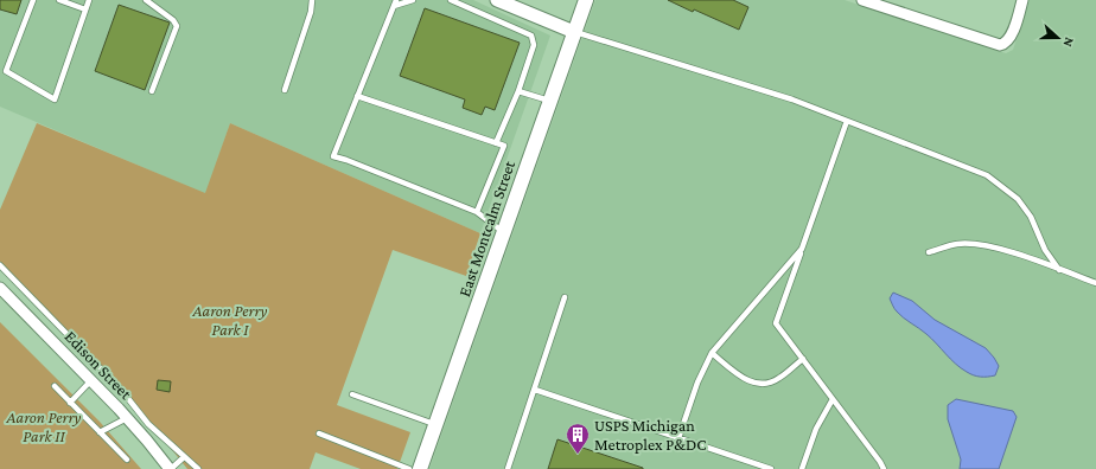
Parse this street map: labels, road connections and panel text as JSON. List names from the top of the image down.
{
  "streets": {
    "main road": ["East Montcalm Street"],
    "street": ["Edison Street"]
  },
  "parks": ["Aaron Perry Park I", "Aaron Perry Park II"],
  "places": {
    "building": ["USPS Michigan Metroplex P&DC"]
  },
  "north": "right"
}
